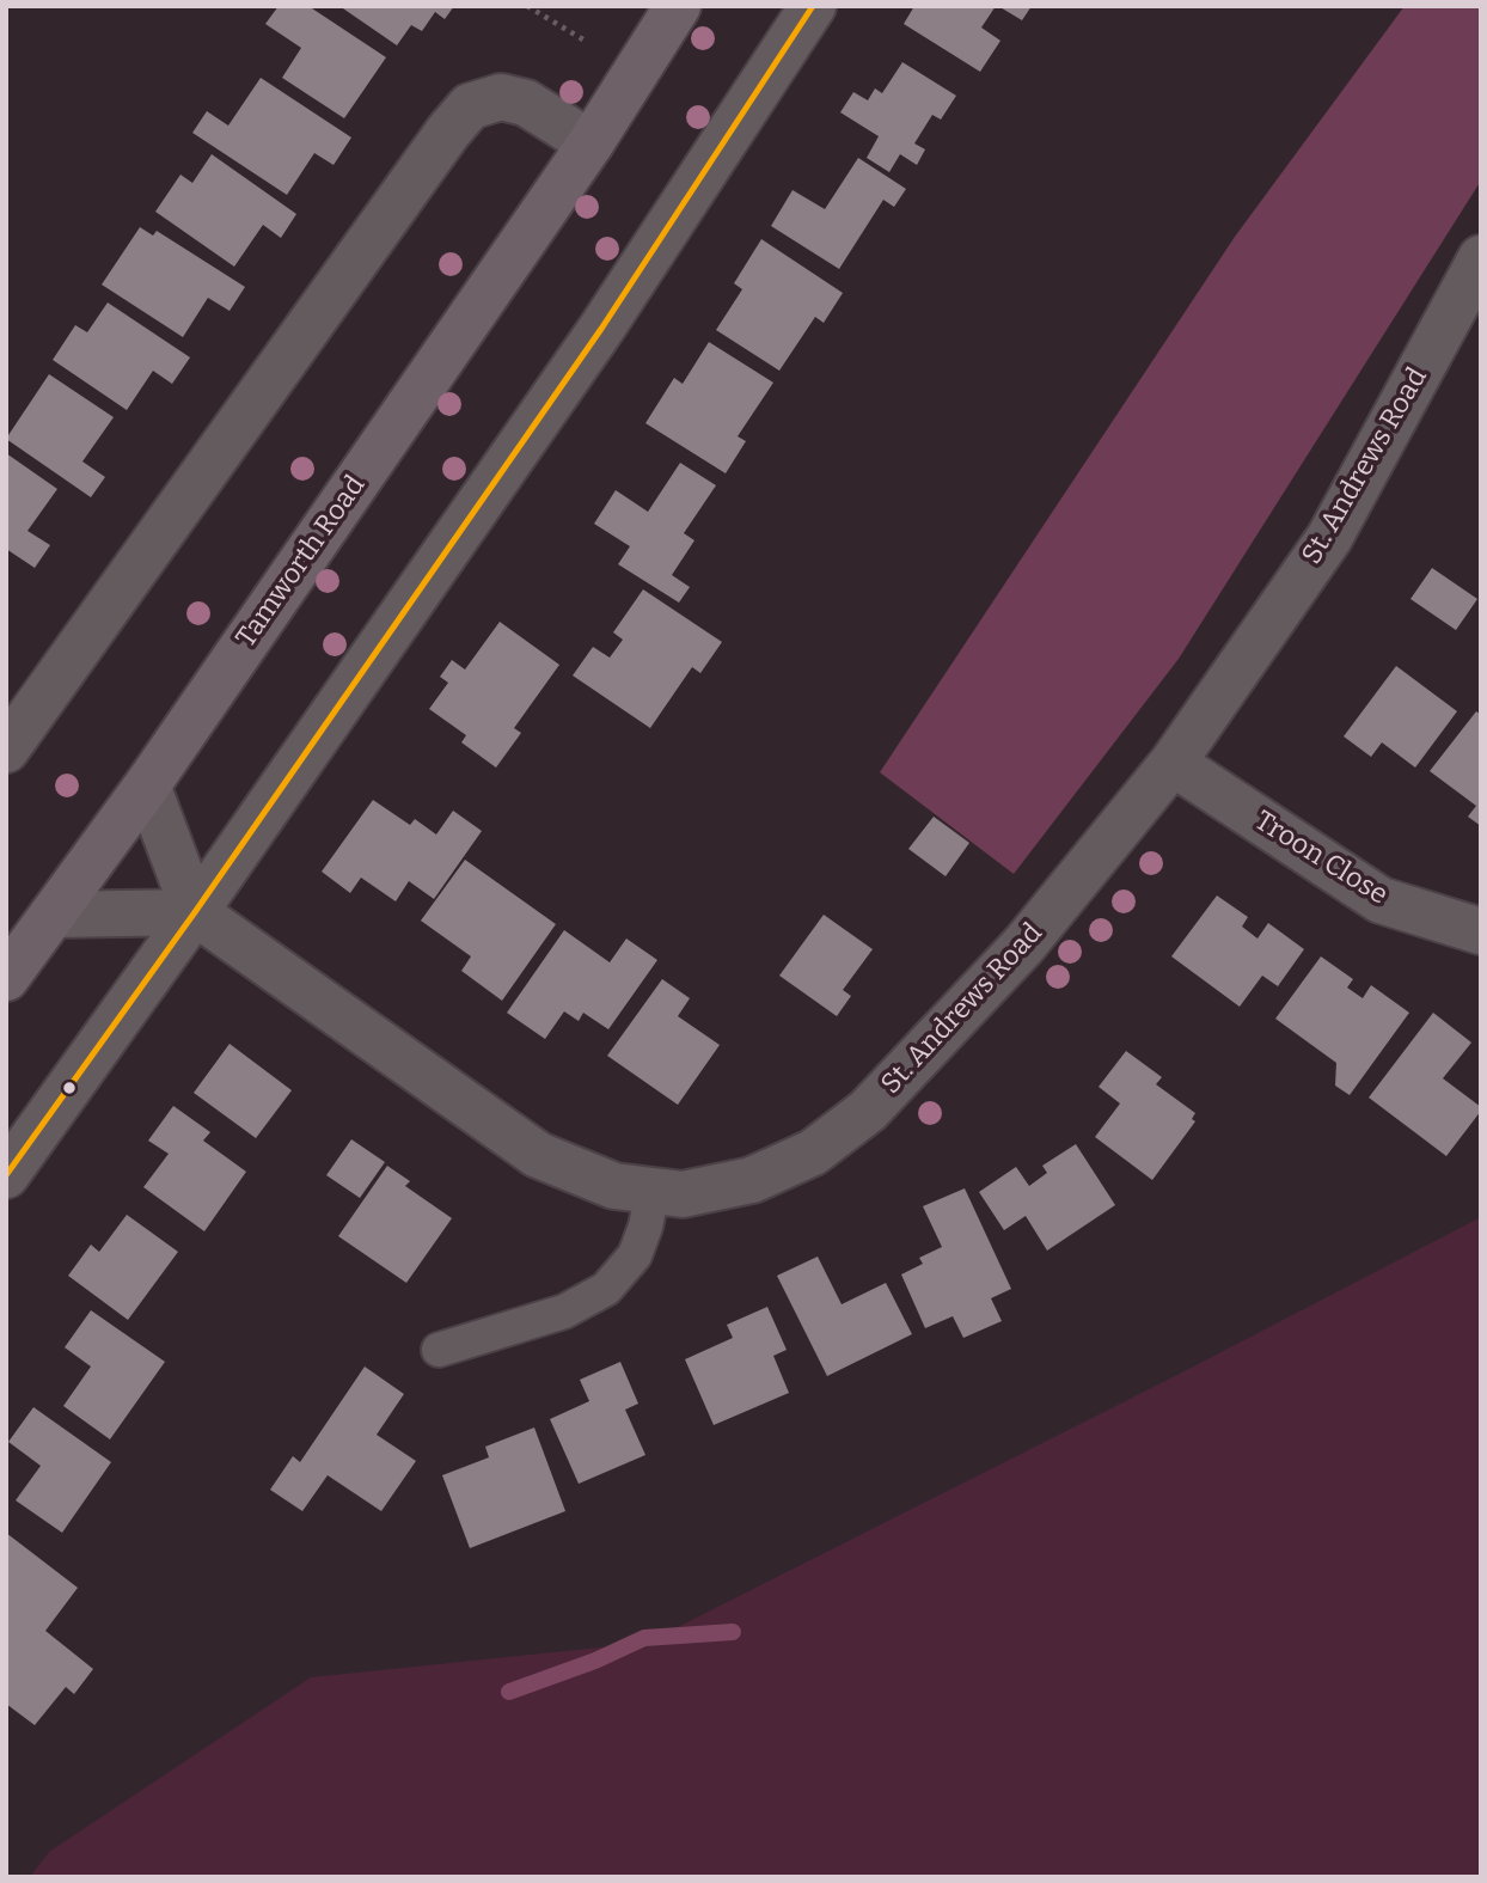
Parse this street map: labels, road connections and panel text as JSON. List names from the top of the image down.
{
  "streets": {
    "main road": ["Tamworth Road"],
    "street": ["St. Andrews Road", "Troon Close"]
  },
  "crossings": [
    ["St. Andrews Road", "Troon Close"]
  ]
}
